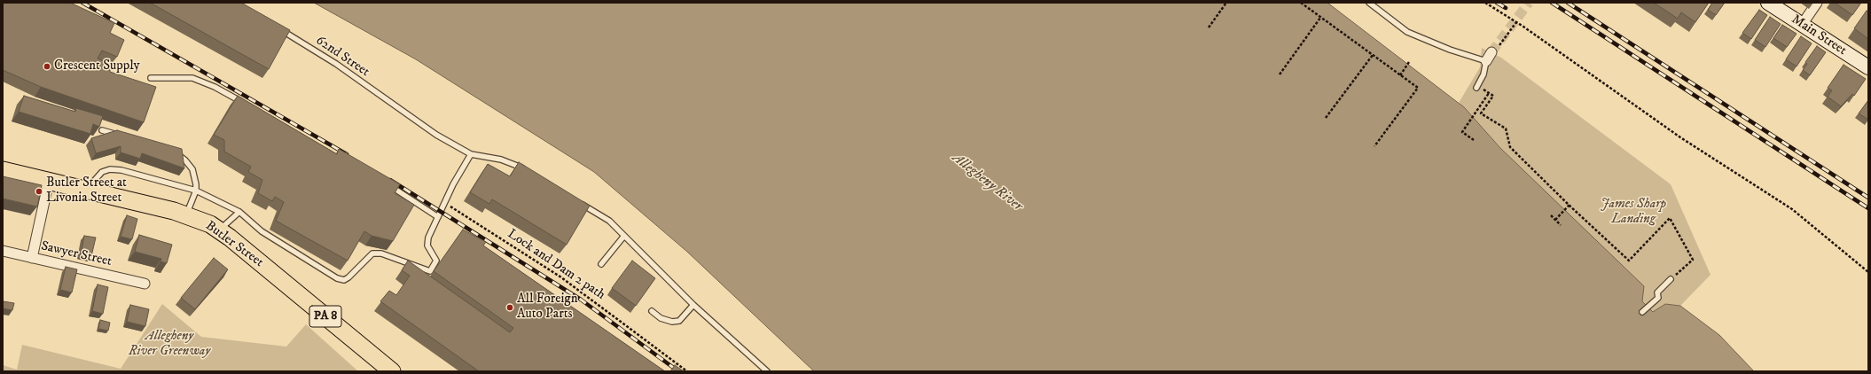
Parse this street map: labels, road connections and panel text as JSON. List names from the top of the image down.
{
  "streets": {
    "highway": ["Butler Street", "PA 8"],
    "main road": ["Main Street"],
    "street": ["Sawyer Street"],
    "lane": ["62nd Street"],
    "path": ["Lock and Dam 2 path"]
  },
  "water": ["Allegheny River"],
  "parks": ["James Sharp Landing", "Allegheny River Greenway"],
  "places": ["Crescent Supply", "Butler Street at Livonia Street", "All Foreign Auto Parts"]
}
